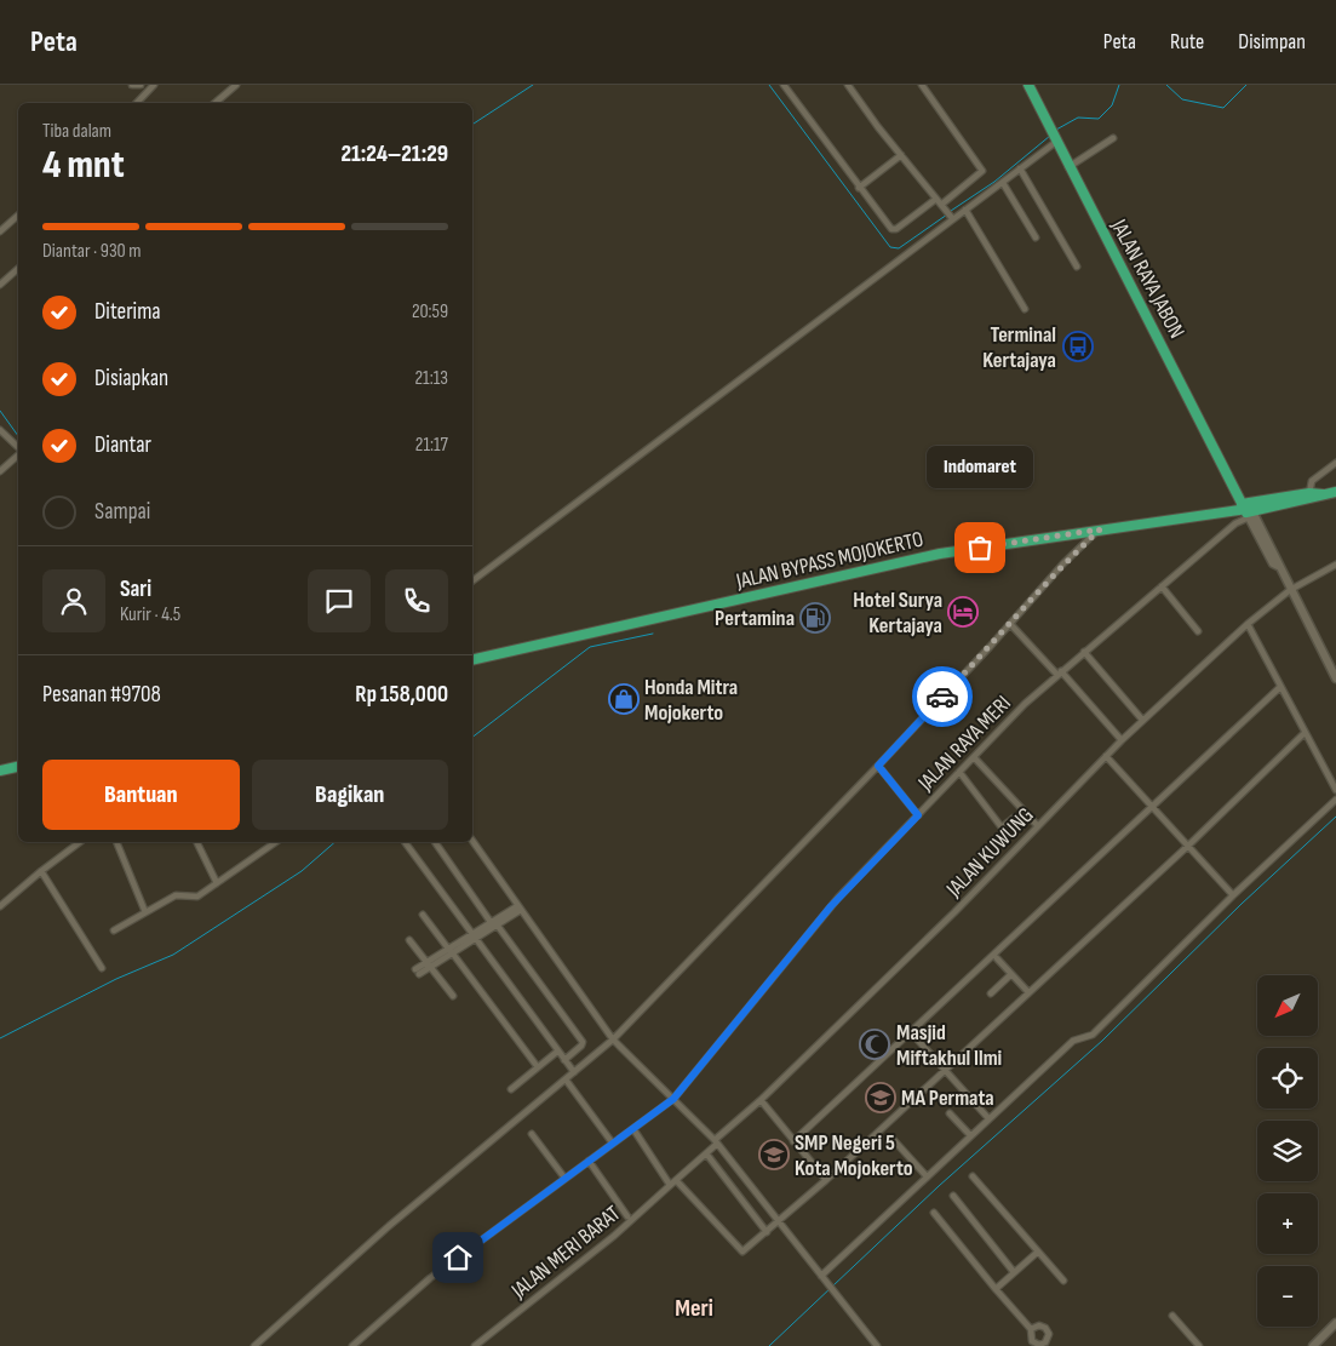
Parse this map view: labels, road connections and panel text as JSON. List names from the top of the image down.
{
  "streets": {
    "highway": ["JALAN RAYA JABON", "JALAN BYPASS MOJOKERTO"],
    "street": ["JALAN RAYA MERI", "JALAN KUWUNG", "JALAN MERI BARAT"]
  },
  "crossings": [
    ["JALAN RAYA JABON", "JALAN BYPASS MOJOKERTO"],
    ["JALAN RAYA JABON", "JALAN RAYA MERI"],
    ["JALAN BYPASS MOJOKERTO", "JALAN RAYA MERI"],
    ["JALAN KUWUNG", "JALAN MERI BARAT"]
  ],
  "districts": ["Meri"],
  "places": {
    "bus stop": ["Terminal Kertajaya"],
    "other": ["Indomaret"],
    "hotel": ["Hotel Surya Kertajaya"],
    "fuel station": ["Pertamina"],
    "shop": ["Honda Mitra Mojokerto"],
    "mosque": ["Masjid Miftakhul Ilmi"],
    "school or university": ["MA Permata", "SMP Negeri 5 Kota Mojokerto"]
  },
  "north": "bottom left",
  "page": {
    "header": "Peta",
    "nav": ["Peta", "Rute", "Disimpan"],
    "heading": ["4 mnt", "Tiba dalam", "21:24–21:29"],
    "panel": [
      "Sari",
      "Kurir · 4.5",
      "Pesanan #9708",
      "Rp 158,000"
    ],
    "bar": "Diantar · 930 m",
    "list": [
      ["Diterima", "20:59"],
      ["Disiapkan", "21:13"],
      ["Diantar", "21:17"],
      "Sampai"
    ],
    "bubble": "Indomaret",
    "buttons": ["Bantuan", "Bagikan"],
    "map_buttons": ["+", "−"]
  }
}
